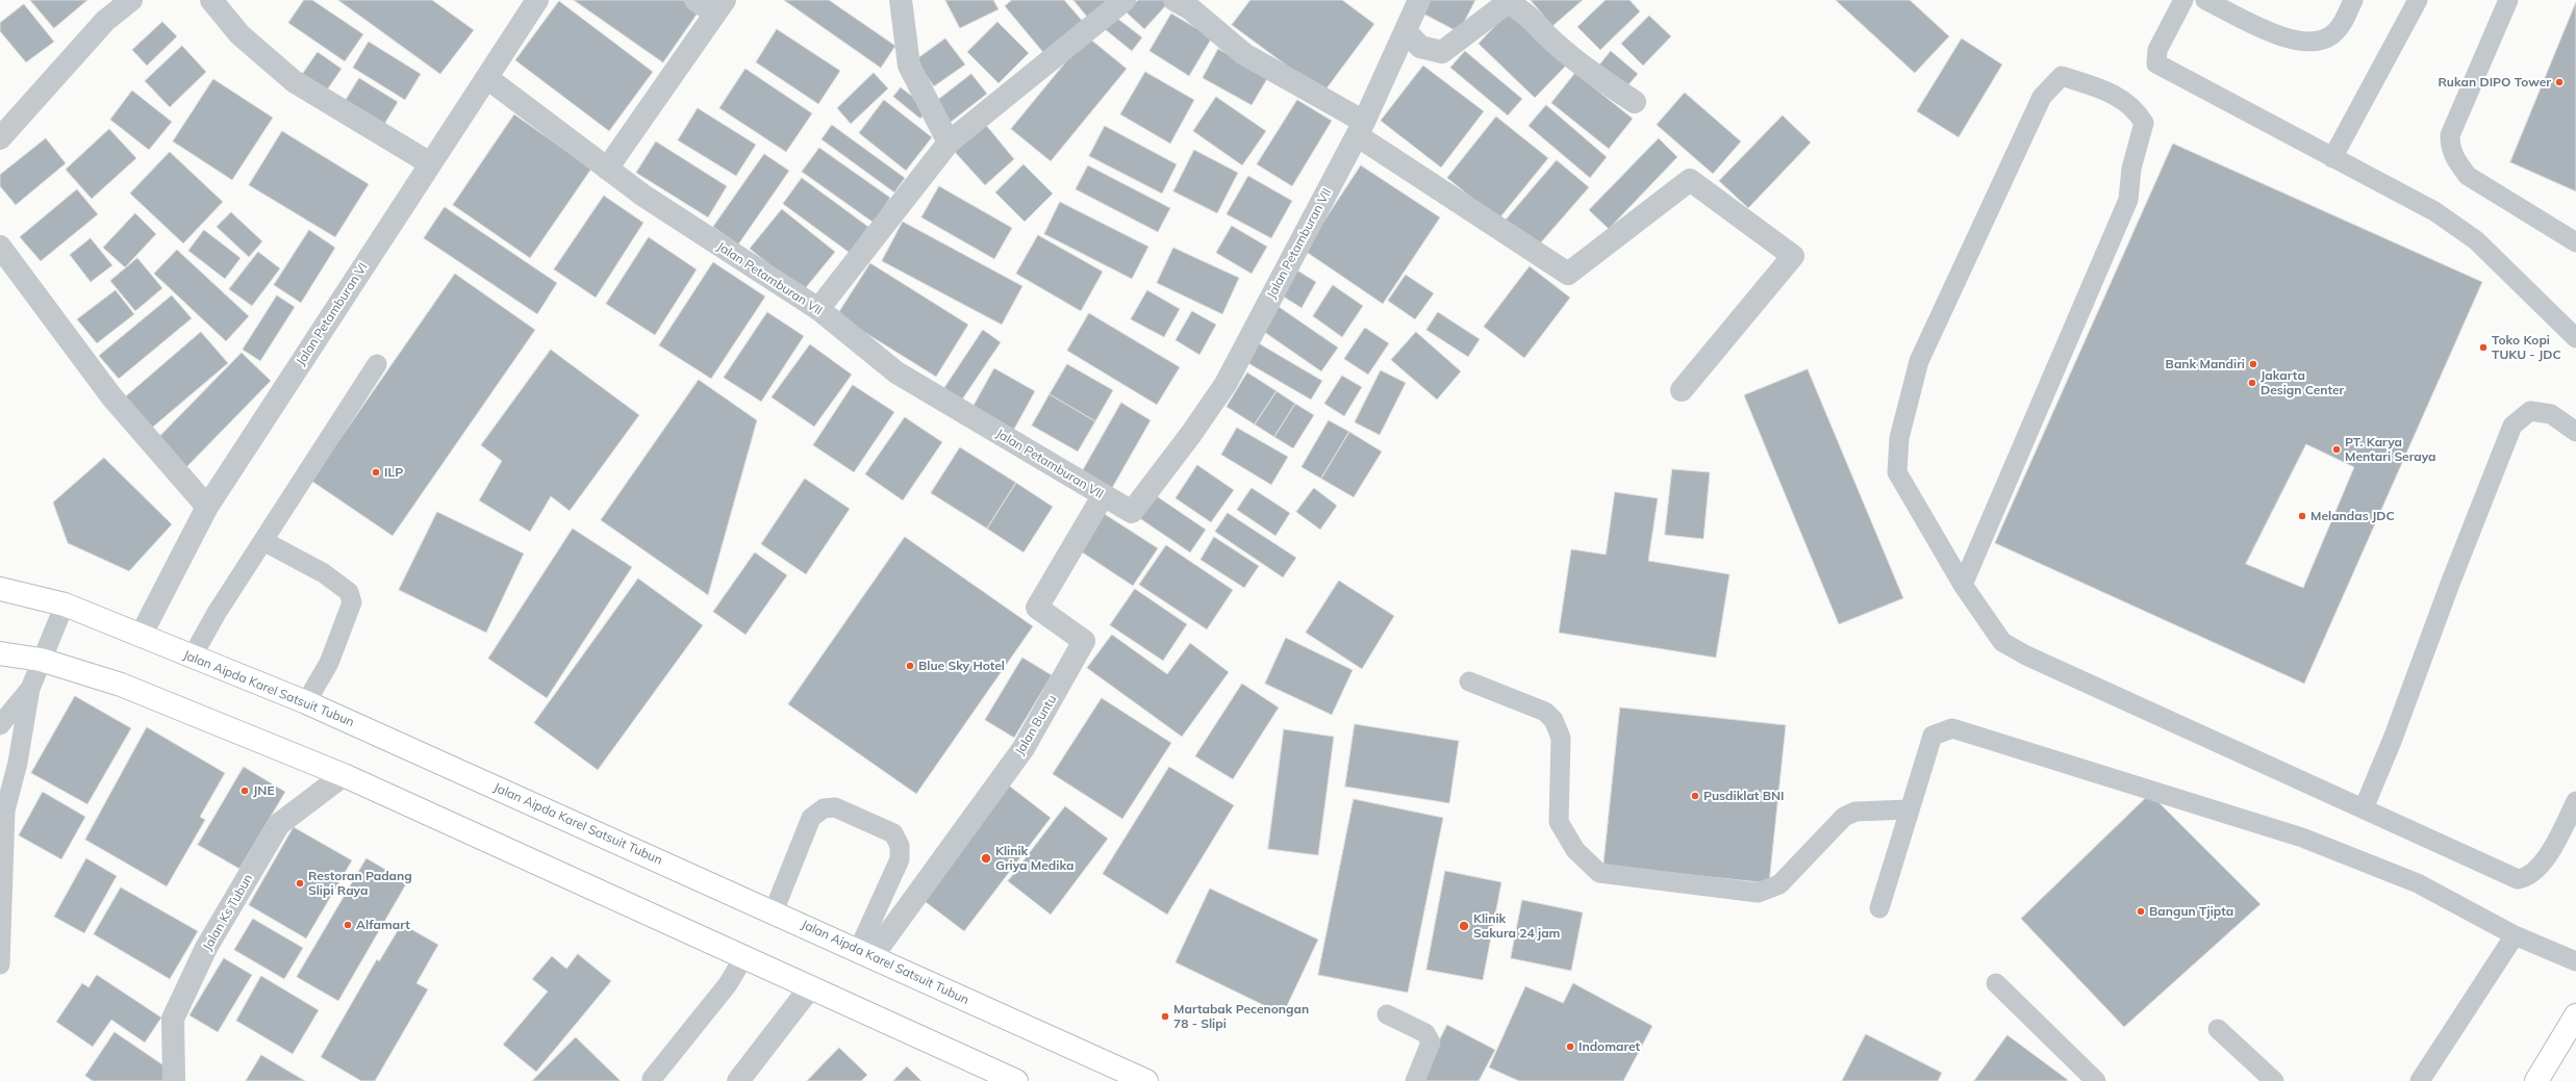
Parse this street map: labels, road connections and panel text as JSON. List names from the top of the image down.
{
  "streets": {
    "main road": ["Jalan Aipda Karel Satsuit Tubun"],
    "street": [
      "Jalan Petamburan VII",
      "Jalan Petamburan VI",
      "Jalan Buntu",
      "Jalan Ks Tubun"
    ]
  },
  "crossings": [
    ["Jalan Petamburan VII", "Jalan Petamburan VI"],
    ["Jalan Petamburan VII", "Jalan Buntu"],
    ["Jalan Petamburan VI", "Jalan Aipda Karel Satsuit Tubun"],
    ["Jalan Aipda Karel Satsuit Tubun", "Jalan Buntu"]
  ],
  "places": [
    "Rukan DIPO Tower",
    "Toko Kopi TUKU - JDC",
    "Bank Mandiri",
    "Jakarta Design Center",
    "PT. Karya Mentari Seraya",
    "ILP",
    "Melandas JDC",
    "Blue Sky Hotel",
    "JNE",
    "Pusdiklat BNI",
    "Klinik Griya Medika",
    "Restoran Padang Slipi Raya",
    "Bangun Tjipta",
    "Alfamart",
    "Klinik Sakura 24 jam",
    "Martabak Pecenongan 78 - Slipi",
    "Indomaret"
  ]
}
